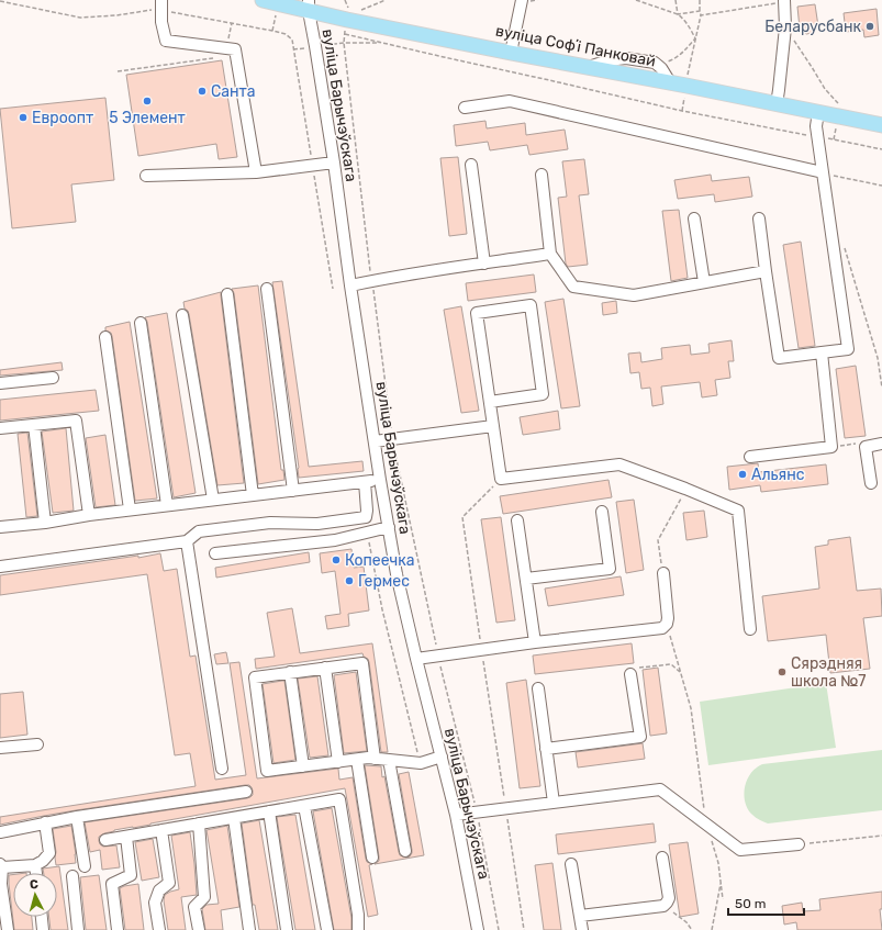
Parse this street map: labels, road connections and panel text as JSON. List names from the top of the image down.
{
  "streets": {
    "main road": ["вуліца Софʼі Панковай"],
    "street": ["вуліца Барычэўскага"]
  },
  "crossings": [
    ["вуліца Софʼі Панковай", "вуліца Барычэўскага"]
  ],
  "places": [
    "Беларусбанк",
    "Санта",
    "5 Элемент",
    "Евроопт",
    "Альянс",
    "Копеечка",
    "Гермес",
    "Сярэдняя школа №7"
  ],
  "scale_bar": "50 m",
  "north": "top"
}
